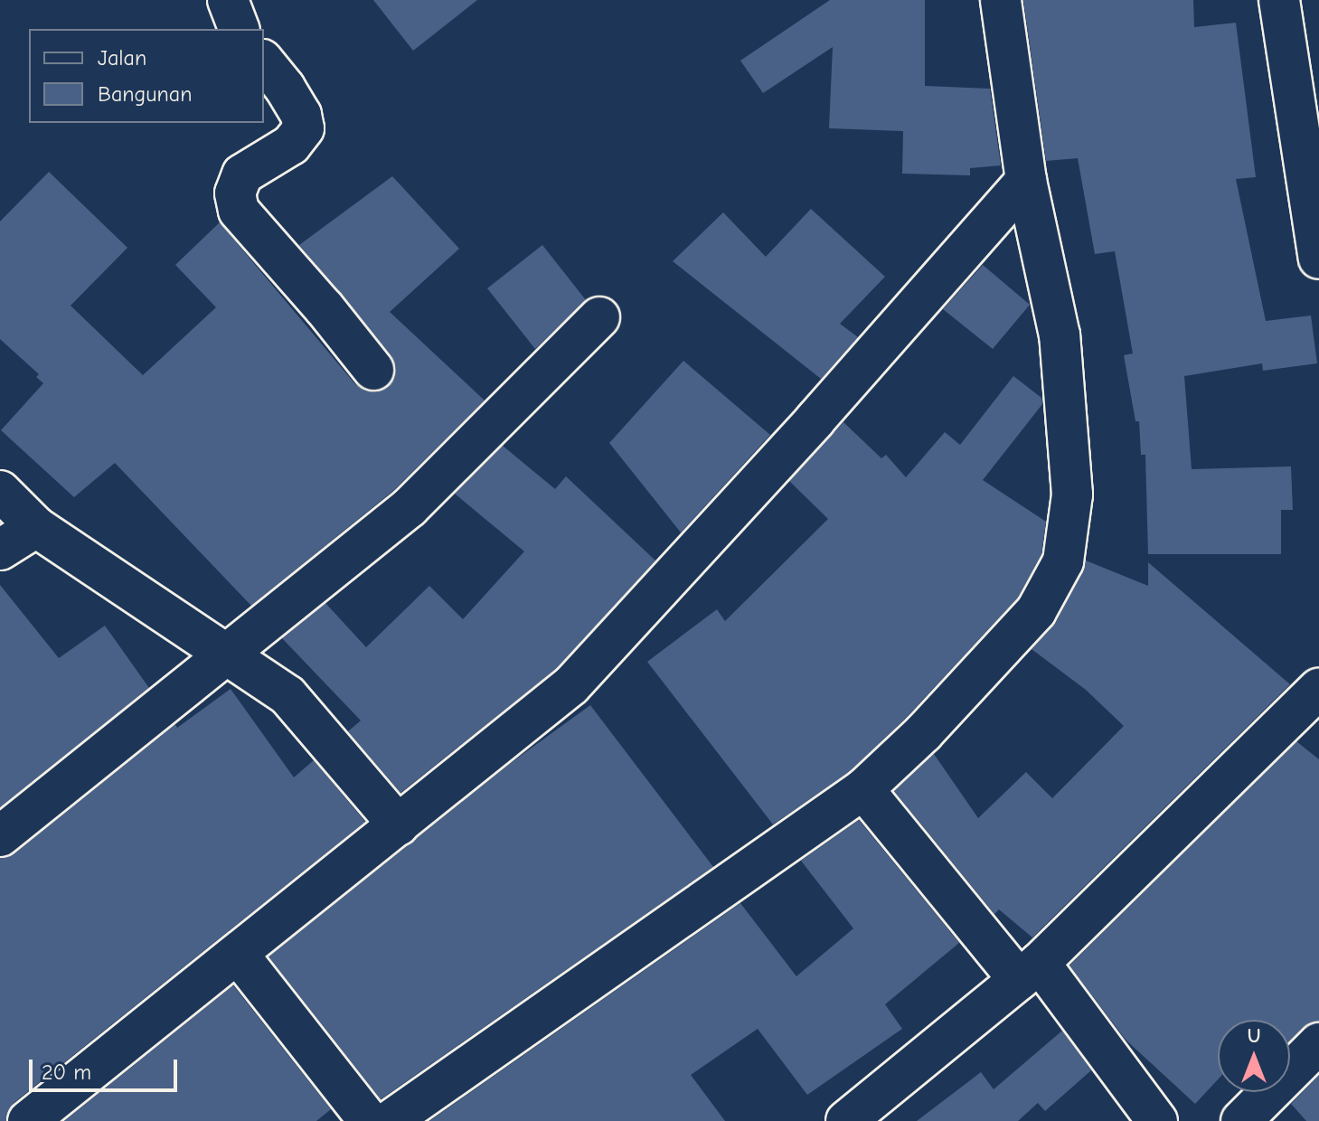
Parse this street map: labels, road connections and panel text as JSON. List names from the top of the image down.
{
  "legend": ["Jalan", "Bangunan"],
  "scale_bar": "20 m",
  "north": "top"
}
